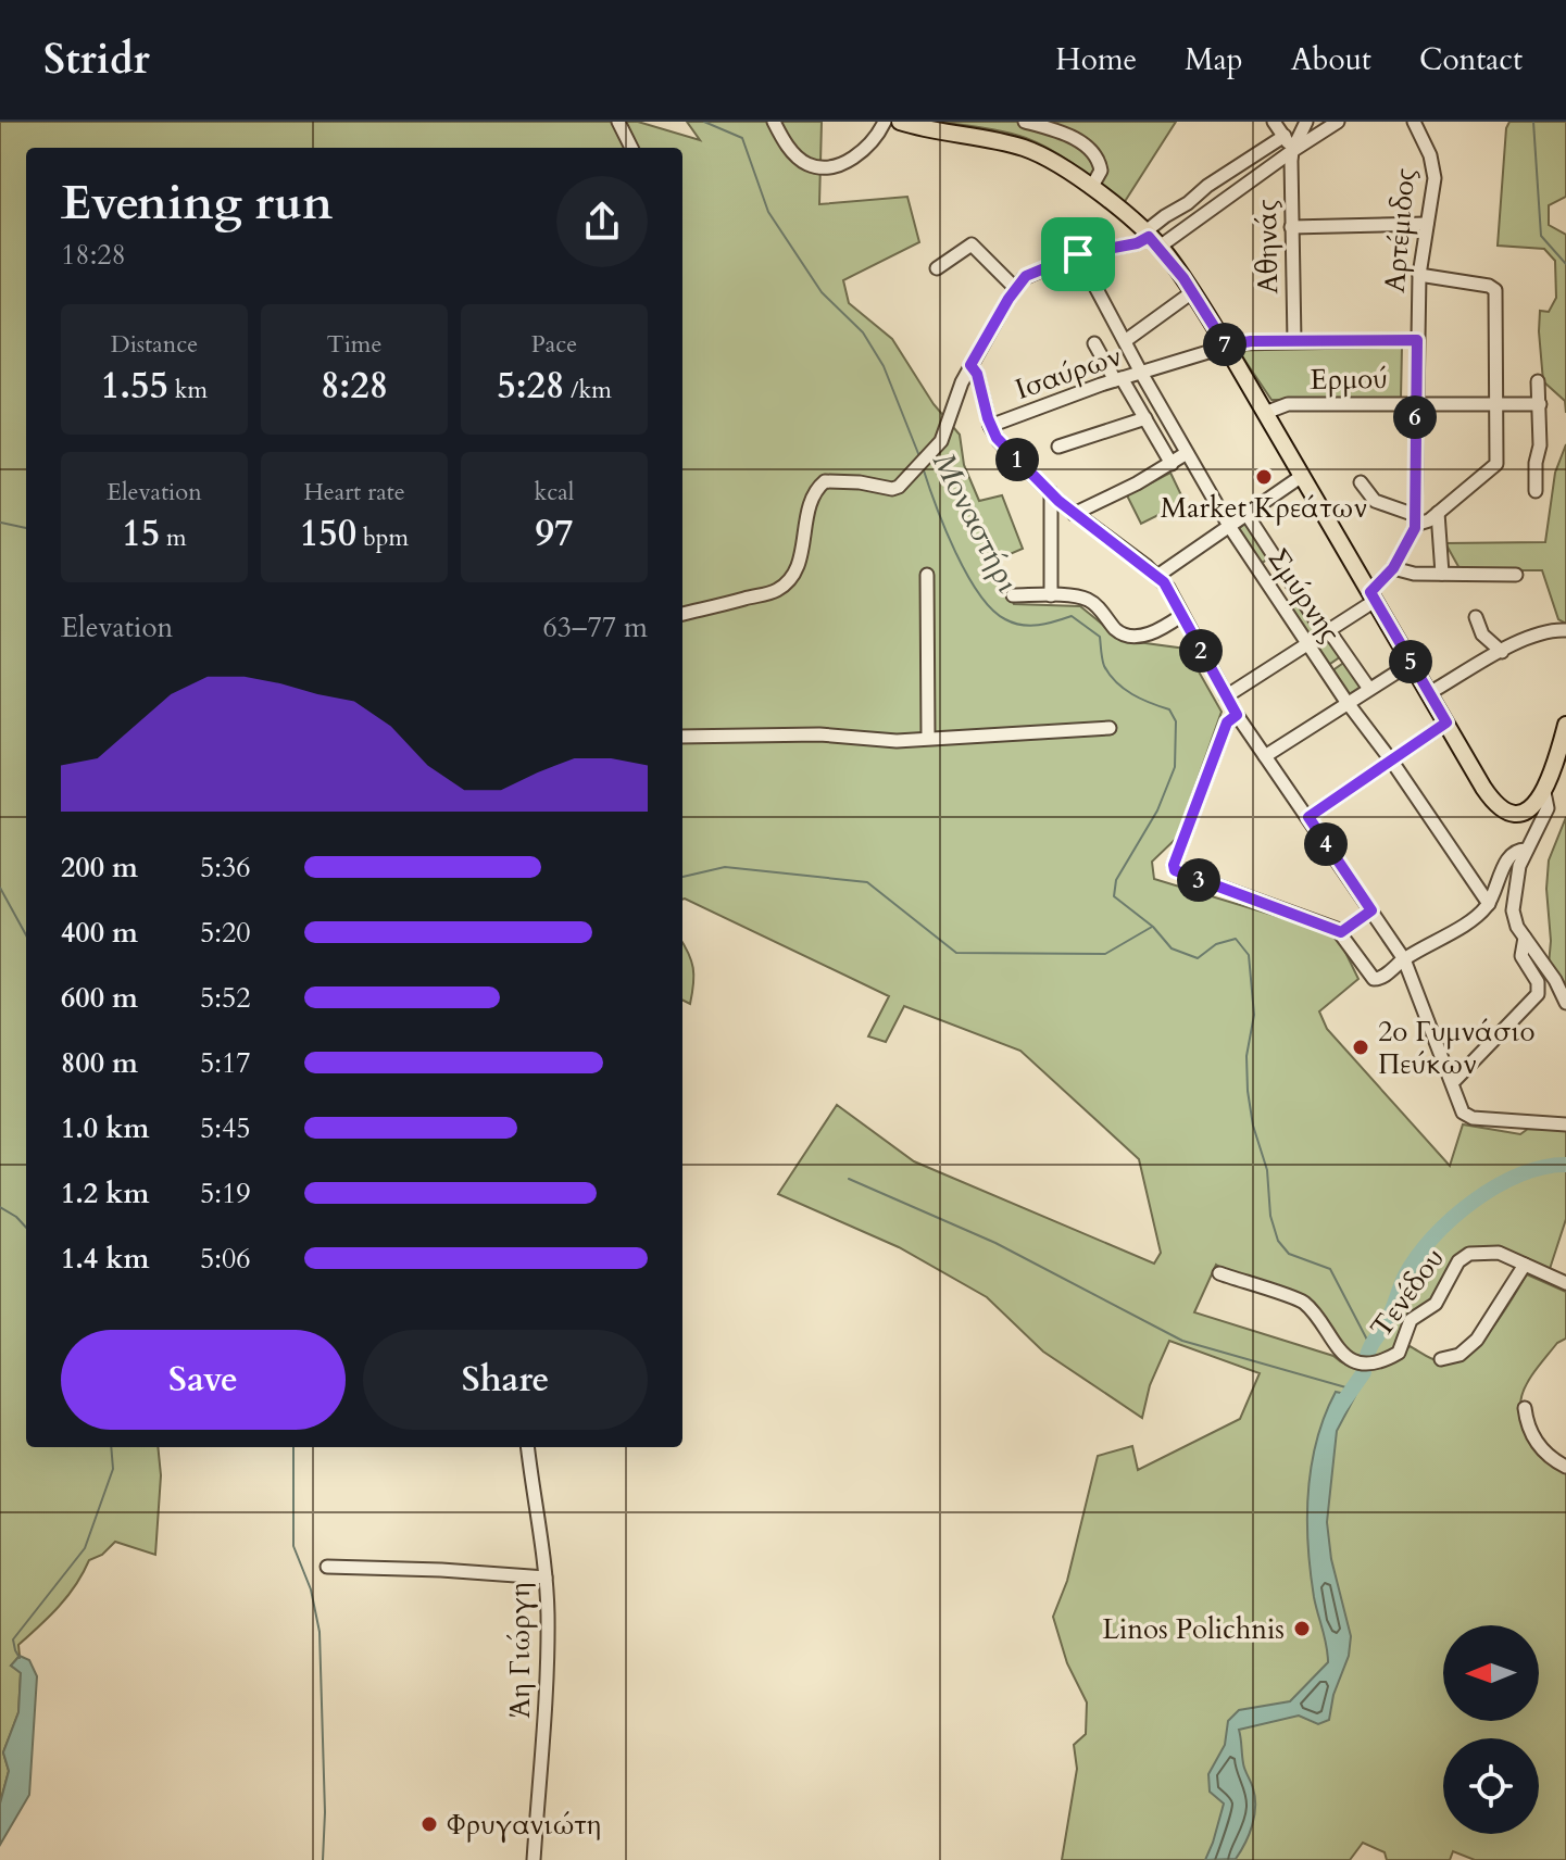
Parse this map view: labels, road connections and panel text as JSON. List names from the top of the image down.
{
  "streets": {
    "street": [
      "Αρτέμιδος",
      "Αθηνάς",
      "Ισαύρων",
      "Ερμού",
      "Σμύρνης",
      "Τενέδου",
      "Άη Γιώργη"
    ]
  },
  "crossings": [
    ["Αρτέμιδος", "Ισαύρων"],
    ["Αρτέμιδος", "Ερμού"],
    ["Αρτέμιδος", "Σμύρνης"],
    ["Αθηνάς", "Ισαύρων"],
    ["Ισαύρων", "Σμύρνης"]
  ],
  "water": ["Μοναστήρι"],
  "places": [
    "Market Κρεάτων",
    "2ο Γυμνάσιο Πεύκων",
    "Linos Polichnis",
    "Φρυγανιώτη"
  ],
  "north": "left",
  "page": {
    "header": "Stridr",
    "nav": [
      "Home",
      "Map",
      "About",
      "Contact"
    ],
    "heading": ["Evening run", "18:28"],
    "stats": [
      ["Distance", "1.55 km"],
      ["Time", "8:28"],
      ["Pace", "5:28 /km"],
      ["Elevation", "15 m"],
      ["Heart rate", "150 bpm"],
      ["kcal", "97"]
    ],
    "pins": [
      "7",
      "6",
      "1",
      "2",
      "5",
      "4",
      "3"
    ],
    "chart": ["Elevation", "63–77 m"],
    "list": [
      {
        "name": "200 m",
        "note": "5:36"
      },
      {
        "name": "400 m",
        "note": "5:20"
      },
      {
        "name": "600 m",
        "note": "5:52"
      },
      {
        "name": "800 m",
        "note": "5:17"
      },
      {
        "name": "1.0 km",
        "note": "5:45"
      },
      {
        "name": "1.2 km",
        "note": "5:19"
      },
      {
        "name": "1.4 km",
        "note": "5:06"
      }
    ],
    "buttons": ["Save", "Share"]
  }
}
